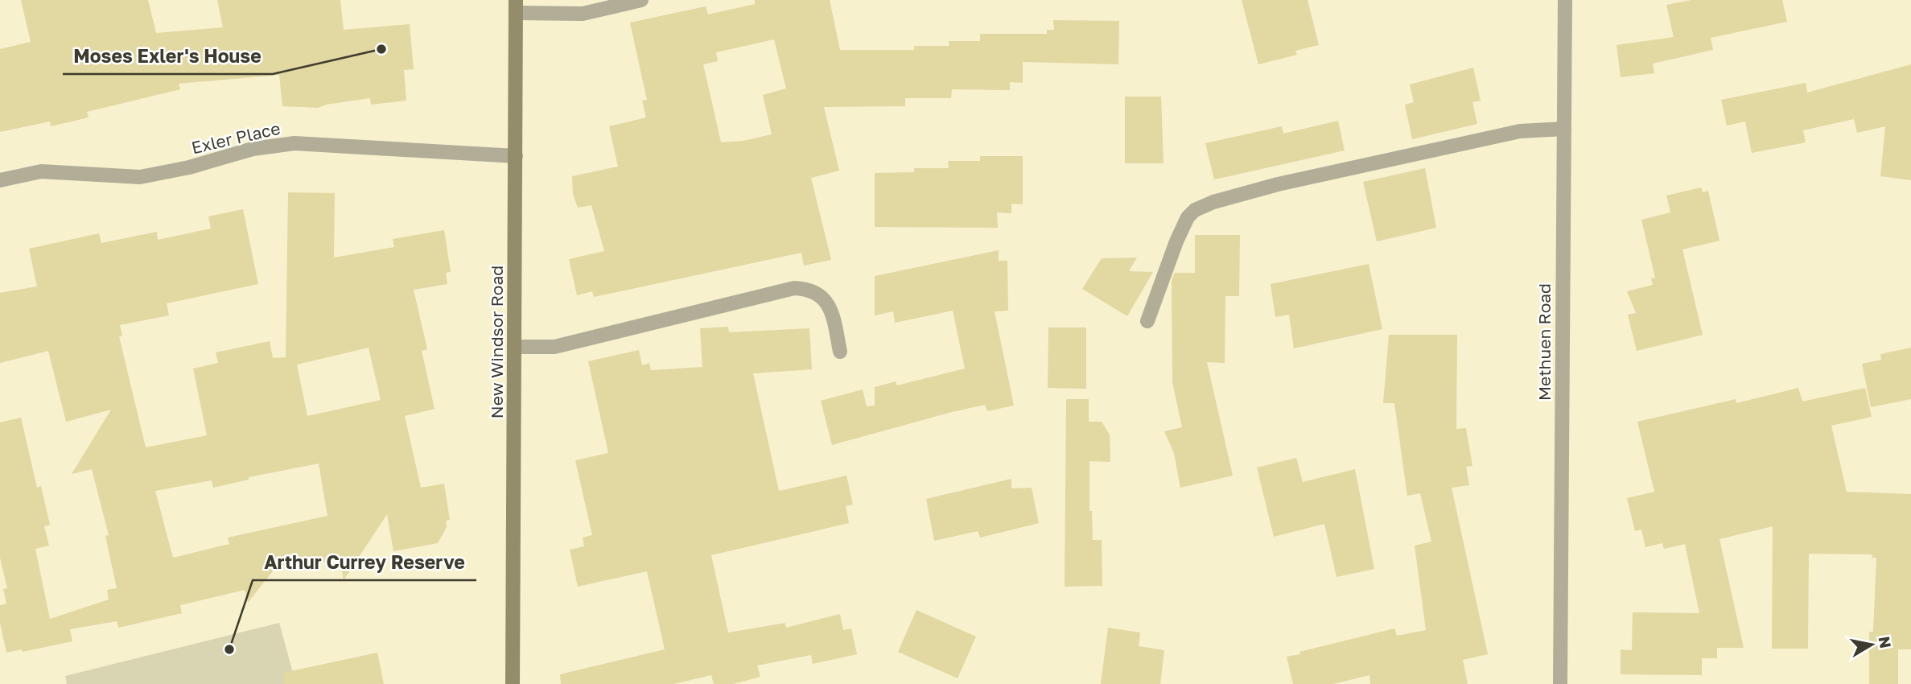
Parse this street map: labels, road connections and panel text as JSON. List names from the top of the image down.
{
  "streets": {
    "main road": ["New Windsor Road"],
    "street": ["Exler Place", "Methuen Road"]
  },
  "crossings": [
    ["Exler Place", "New Windsor Road"]
  ],
  "places": ["Moses Exler's House", "Arthur Currey Reserve"],
  "north": "right"
}
